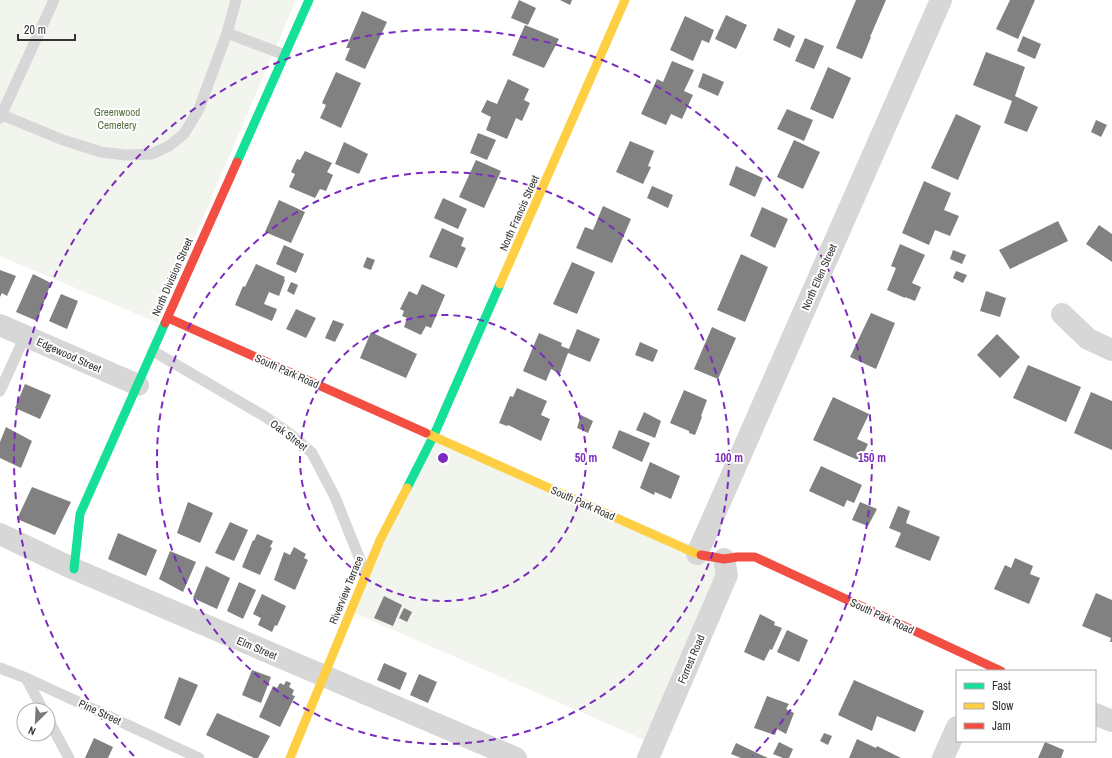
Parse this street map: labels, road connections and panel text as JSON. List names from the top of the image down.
{
  "streets": {
    "street": [
      "North Francis Street",
      "North Division Street",
      "North Ellen Street",
      "Edgewood Street",
      "South Park Road",
      "Riverview Terrace",
      "Elm Street",
      "Forrest Road"
    ],
    "lane": ["Oak Street", "Pine Street"]
  },
  "crossings": [
    ["North Francis Street", "South Park Road"],
    ["North Francis Street", "Riverview Terrace"],
    ["North Division Street", "Edgewood Street"],
    ["North Division Street", "South Park Road"],
    ["North Division Street", "Oak Street"],
    ["North Division Street", "Elm Street"],
    ["North Ellen Street", "South Park Road"],
    ["South Park Road", "Riverview Terrace"],
    ["South Park Road", "Forrest Road"],
    ["Oak Street", "Riverview Terrace"],
    ["Riverview Terrace", "Elm Street"]
  ],
  "parks": ["Greenwood Cemetery"],
  "legend": ["Fast", "Slow", "Jam"],
  "scale_bar": "20 m",
  "north": "bottom left",
  "rings": ["50 m", "100 m", "150 m"]
}
